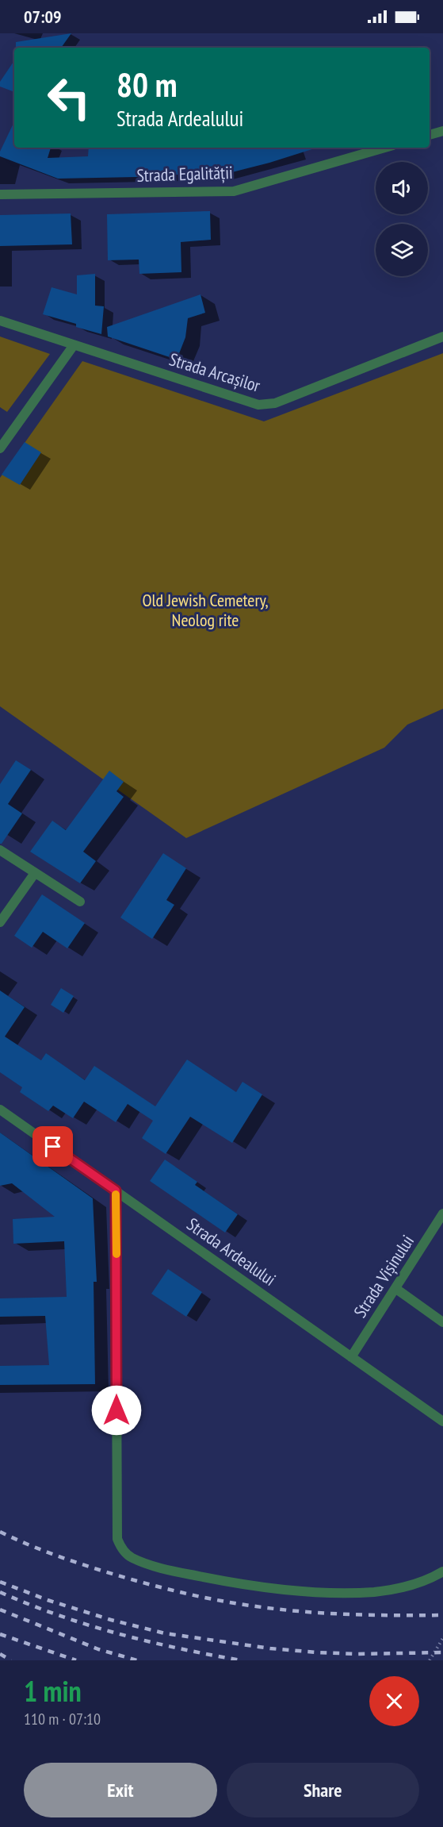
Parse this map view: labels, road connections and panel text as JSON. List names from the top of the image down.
{
  "streets": {
    "street": [
      "Strada Egalității",
      "Strada Arcașilor",
      "Strada Ardealului",
      "Strada Vișinului"
    ]
  },
  "crossings": [
    ["Strada Ardealului", "Strada Vișinului"]
  ],
  "parks": ["Old Jewish Cemetery, Neolog rite"],
  "page": {
    "status": "07:09",
    "turn": ["80 m", "Strada Ardealului"],
    "heading": ["1 min", "110 m · 07:10"],
    "buttons": ["Exit", "Share"]
  }
}
